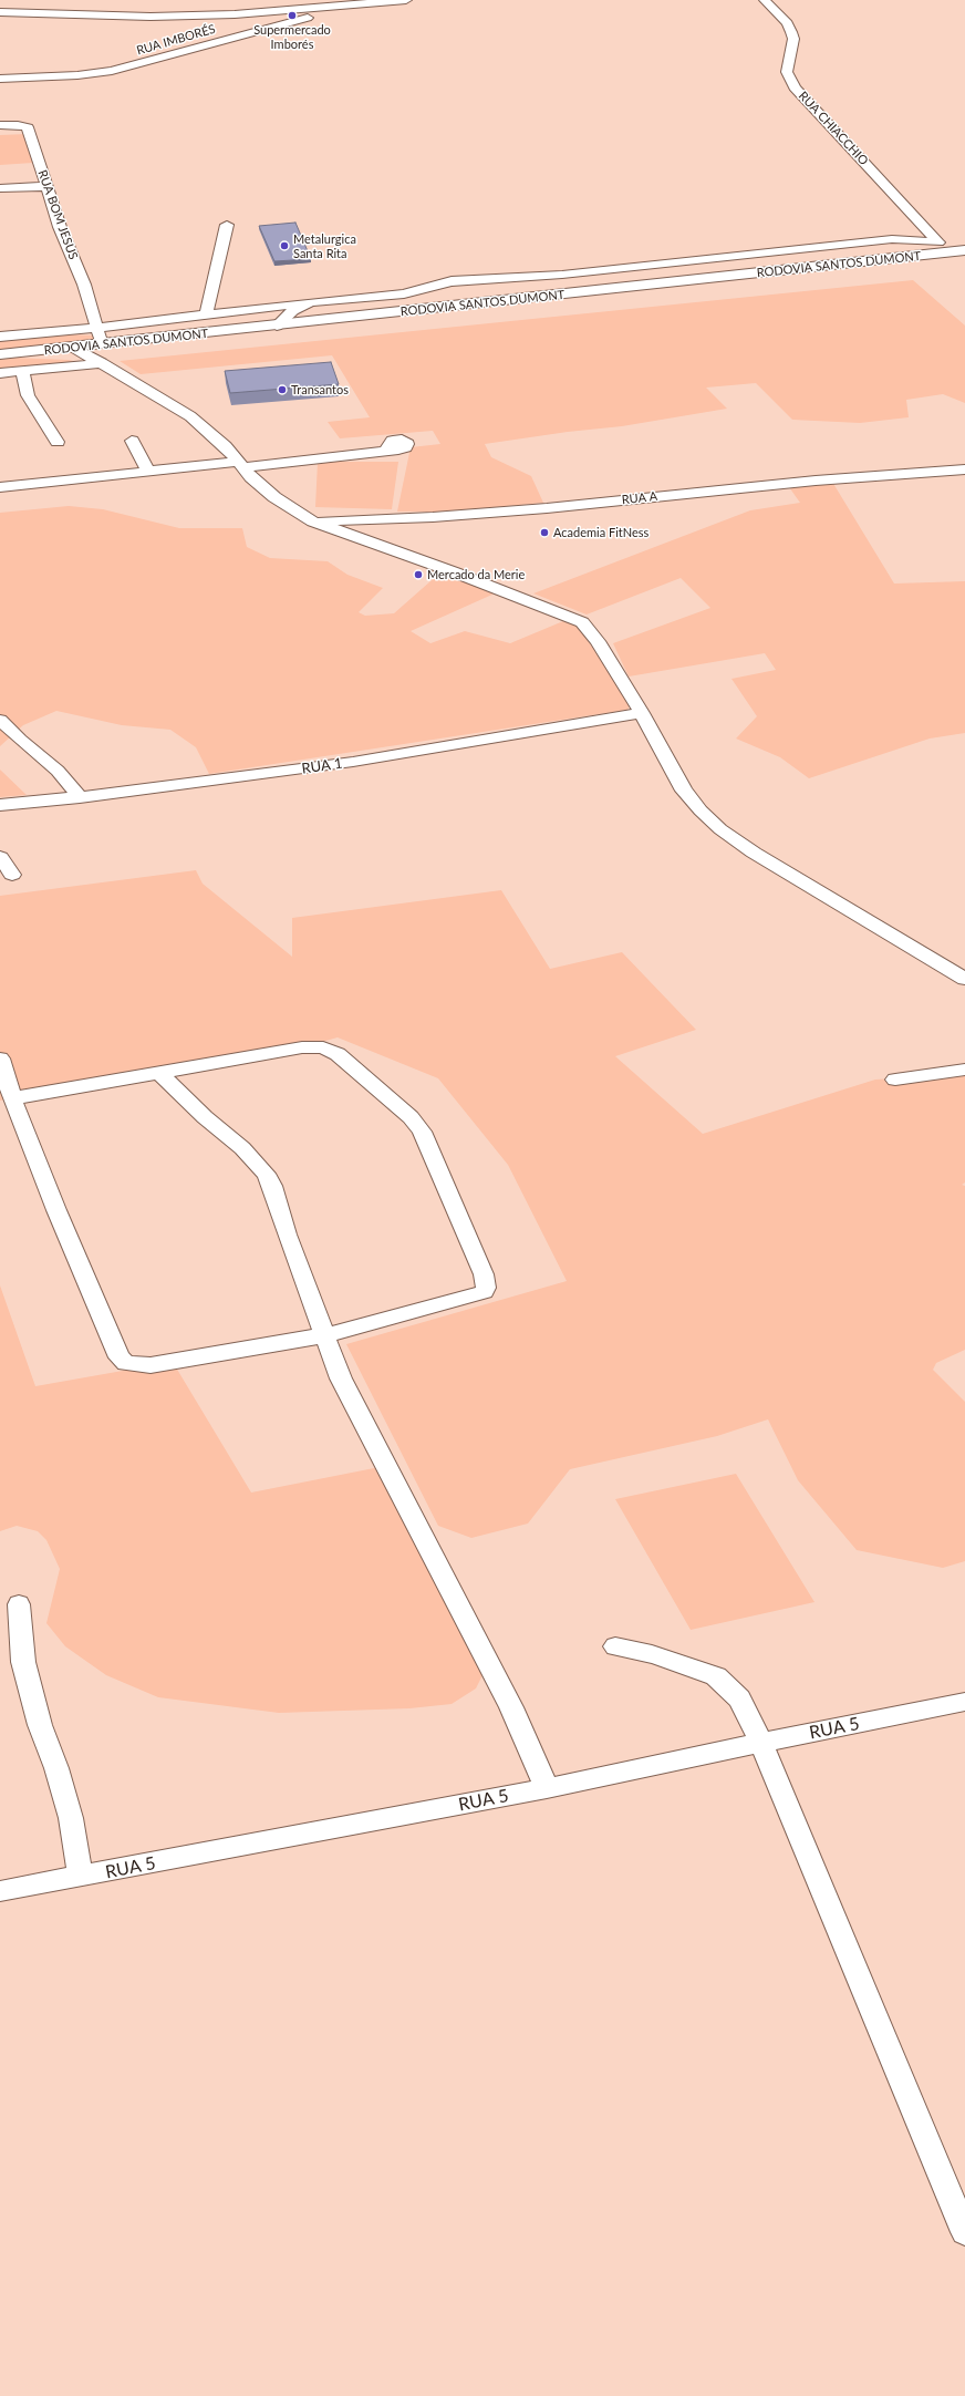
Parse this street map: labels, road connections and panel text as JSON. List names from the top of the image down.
{
  "streets": {
    "highway": ["RODOVIA SANTOS DUMONT"],
    "street": [
      "RUA IMBORÉS",
      "RUA CHIACCHIO",
      "RUA BOM JESUS",
      "RUA A",
      "RUA 1",
      "RUA 5"
    ]
  },
  "crossings": [
    ["RUA BOM JESUS", "RODOVIA SANTOS DUMONT"]
  ],
  "places": [
    "Supermercado Imborés",
    "Metalurgica Santa Rita",
    "Transantos",
    "Academia FitNess",
    "Mercado da Merie"
  ]
}
